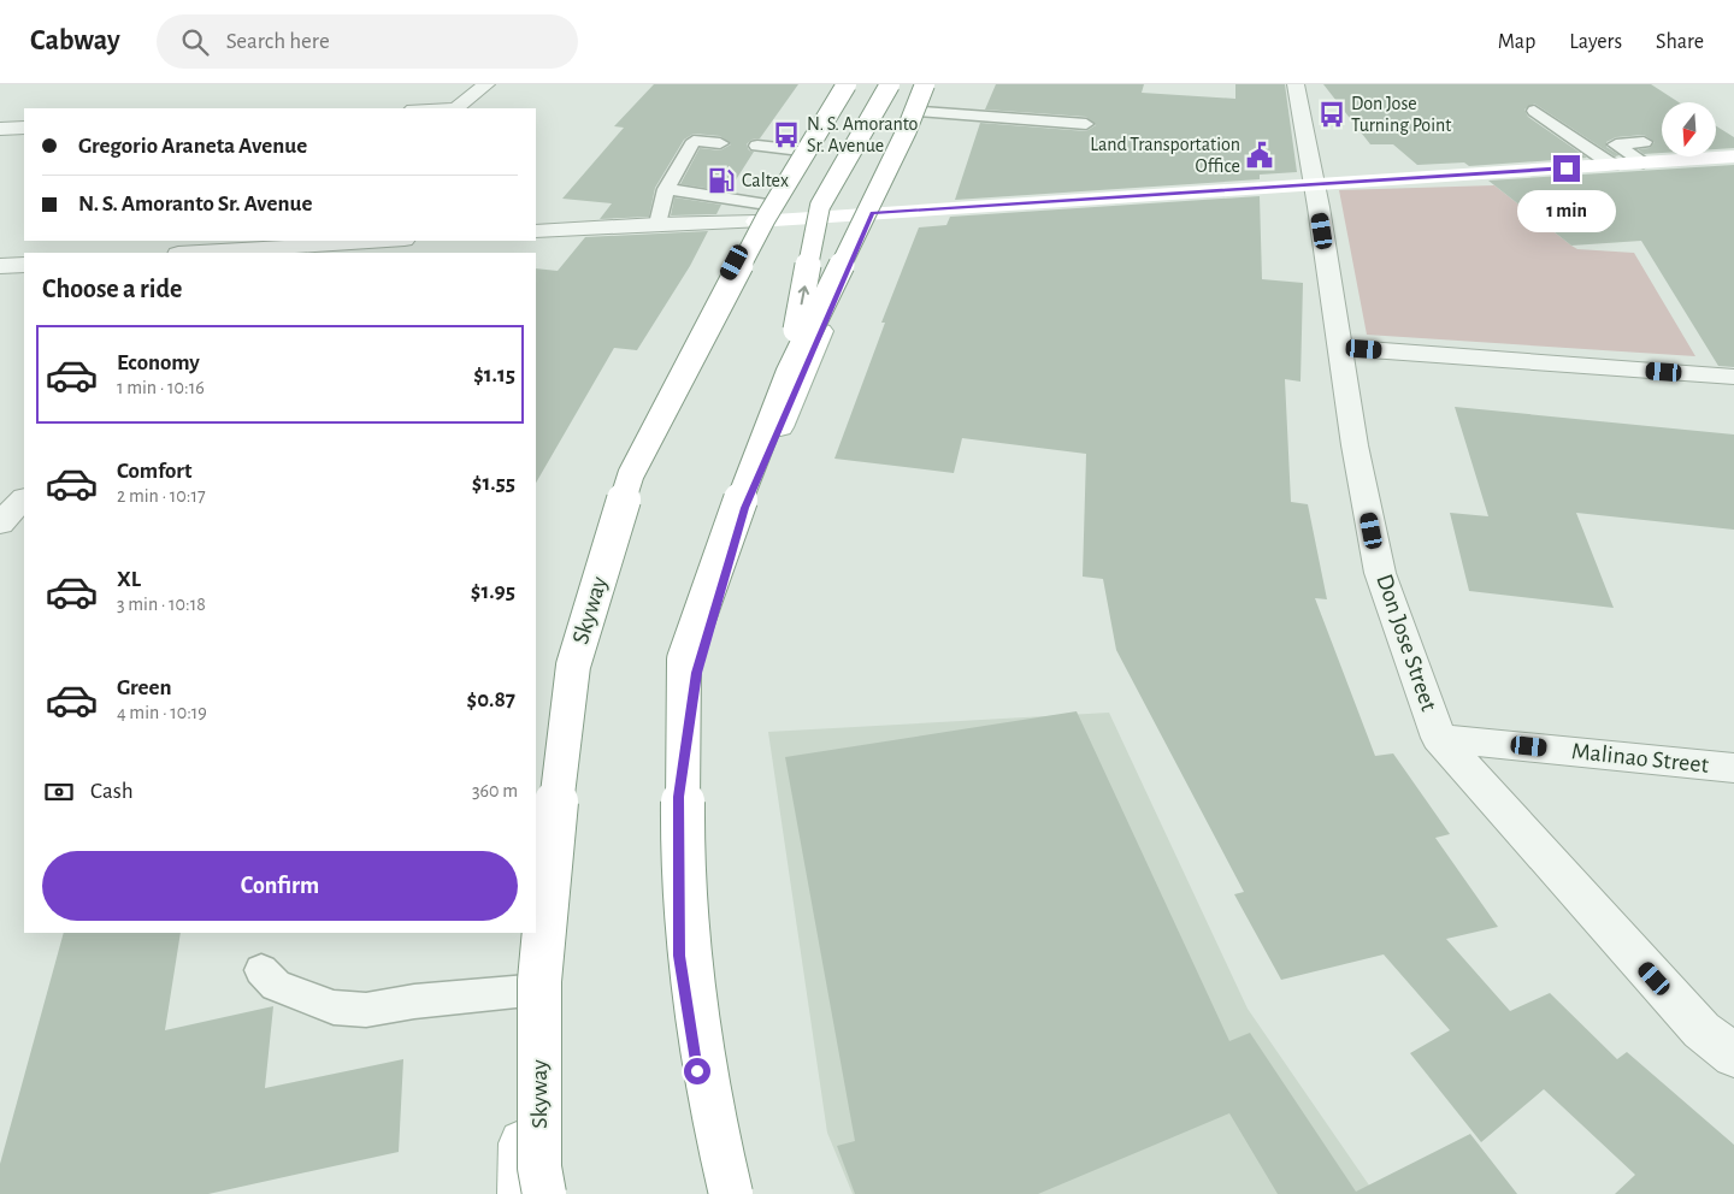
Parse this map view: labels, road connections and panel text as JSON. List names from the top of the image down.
{
  "streets": {
    "main road": ["Skyway"],
    "street": ["Don Jose Street", "Malinao Street"]
  },
  "crossings": [
    ["Don Jose Street", "Malinao Street"]
  ],
  "places": {
    "bus stop": ["Don Jose Turning Point", "N. S. Amoranto Sr. Avenue"],
    "public building": ["Land Transportation Office"],
    "fuel station": ["Caltex"]
  },
  "north": "bottom",
  "page": {
    "header": "Cabway",
    "search": "Search here",
    "nav": ["Map", "Layers", "Share"],
    "banner": ["Gregorio Araneta Avenue", "N. S. Amoranto Sr. Avenue"],
    "bubble": "1 min",
    "heading": "Choose a ride",
    "list": [
      {
        "name": "Economy",
        "note": "1 min · 10:16",
        "value": "$1.15"
      },
      {
        "name": "Comfort",
        "note": "2 min · 10:17",
        "value": "$1.55"
      },
      {
        "name": "XL",
        "note": "3 min · 10:18",
        "value": "$1.95"
      },
      {
        "name": "Green",
        "note": "4 min · 10:19",
        "value": "$0.87"
      }
    ],
    "pay": ["Cash", "360 m"],
    "buttons": "Confirm"
  }
}
